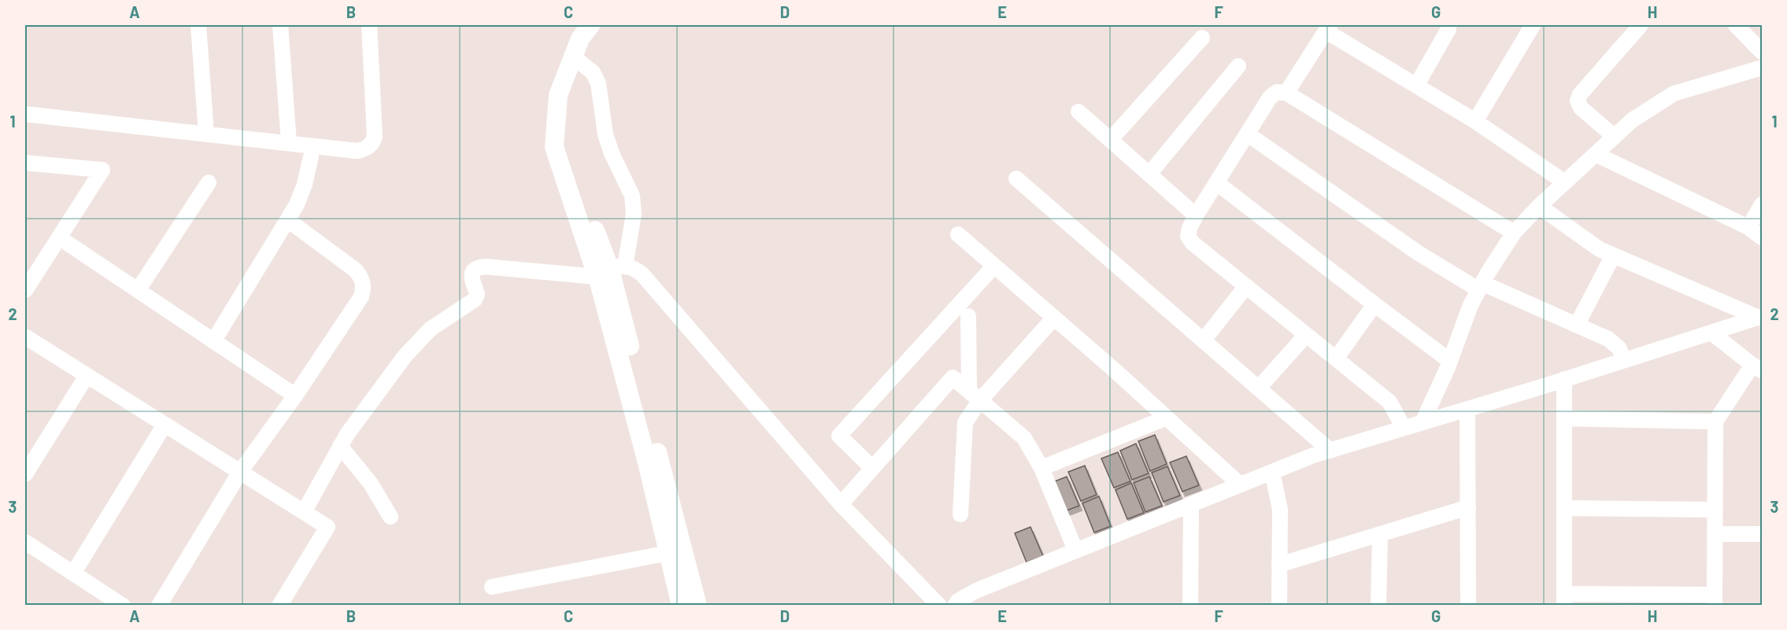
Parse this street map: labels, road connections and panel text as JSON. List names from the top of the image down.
{
  "grid": {
    "columns": [
      "A",
      "B",
      "C",
      "D",
      "E",
      "F",
      "G",
      "H"
    ],
    "rows": ["1", "2", "3"]
  }
}
